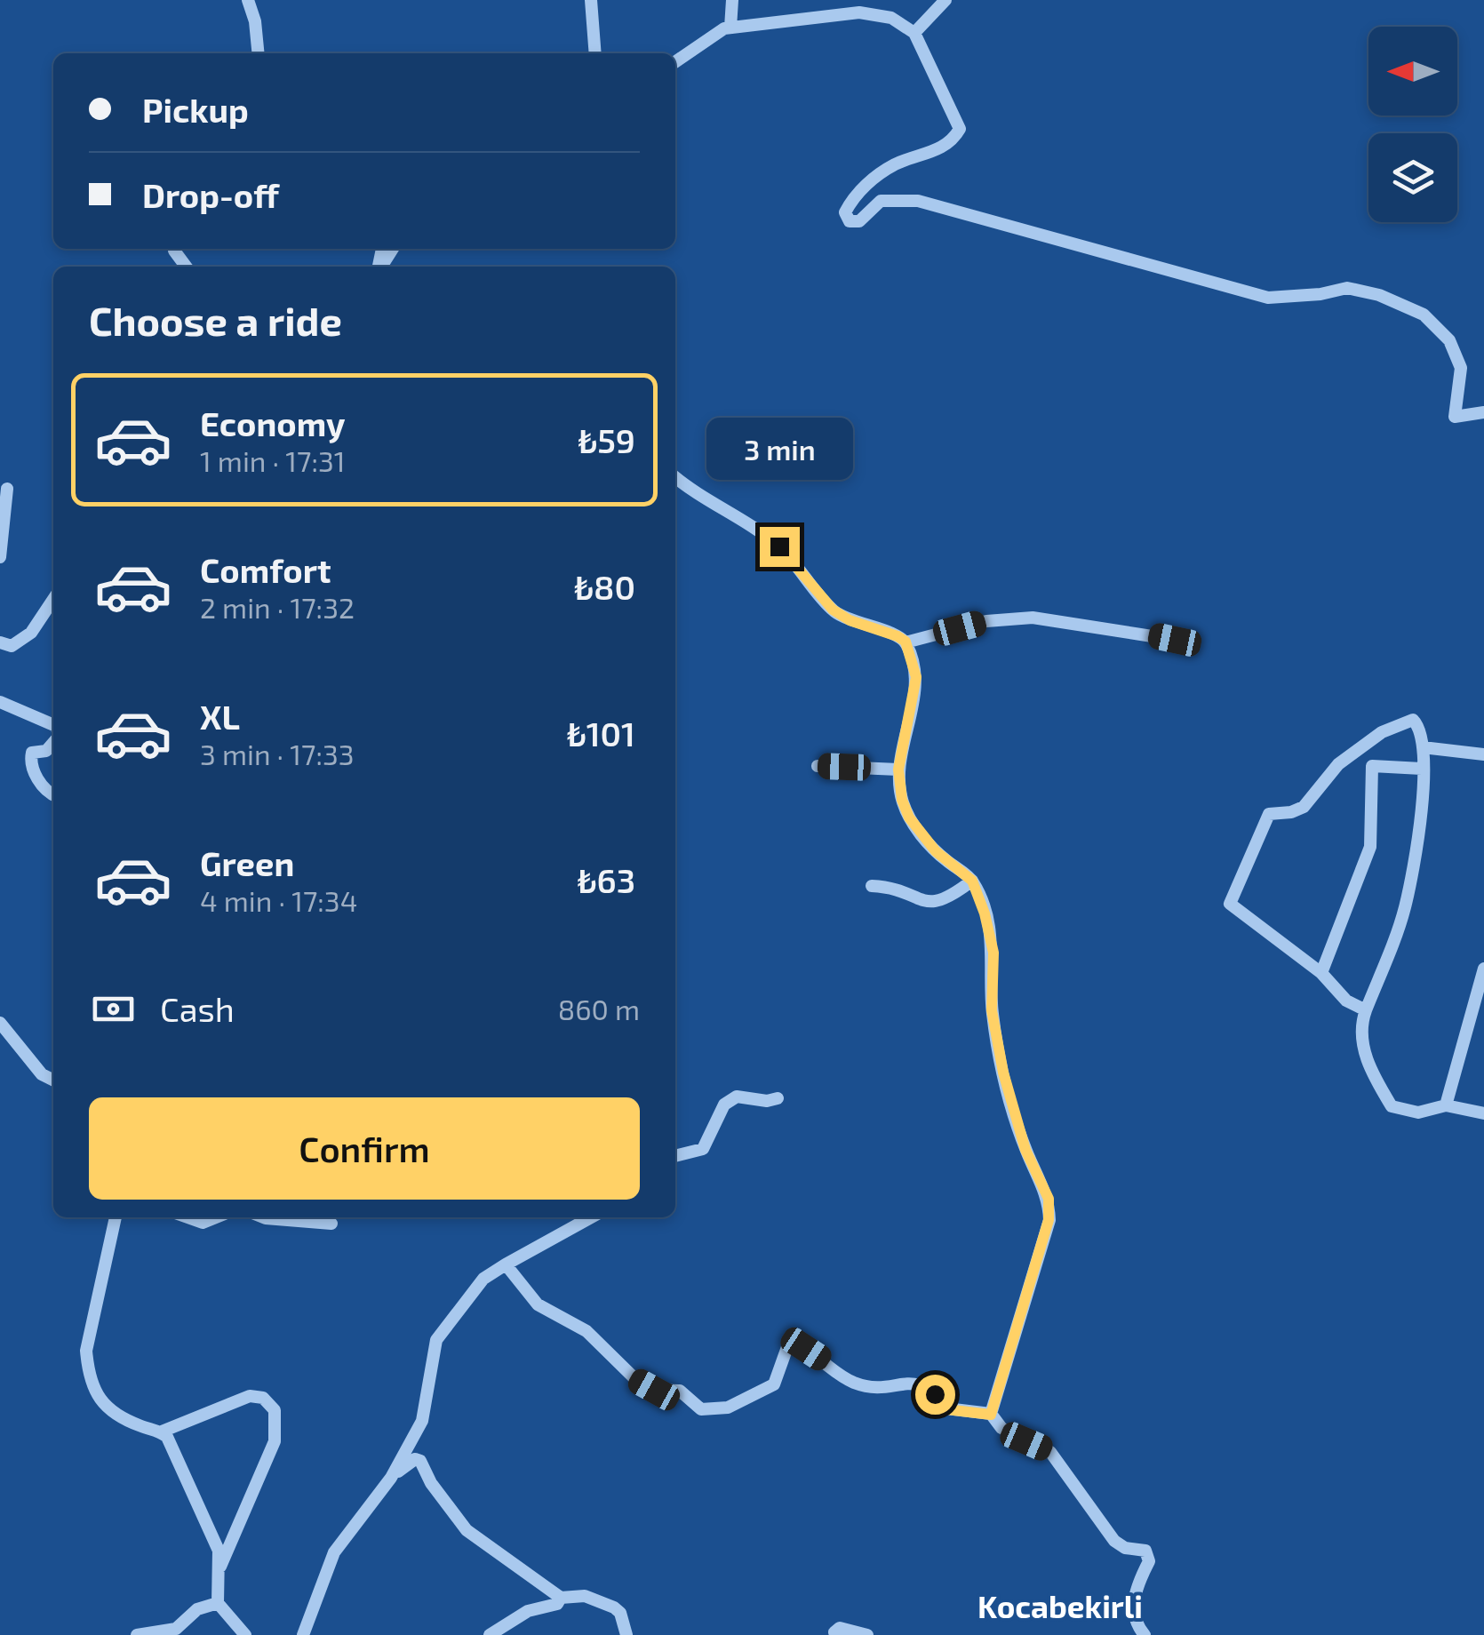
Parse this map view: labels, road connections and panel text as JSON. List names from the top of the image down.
{
  "districts": ["Kocabekirli"],
  "north": "left",
  "page": {
    "banner": ["Pickup", "Drop-off"],
    "heading": "Choose a ride",
    "list": [
      {
        "name": "Economy",
        "note": "1 min · 17:31",
        "value": "₺59"
      },
      {
        "name": "Comfort",
        "note": "2 min · 17:32",
        "value": "₺80"
      },
      {
        "name": "XL",
        "note": "3 min · 17:33",
        "value": "₺101"
      },
      {
        "name": "Green",
        "note": "4 min · 17:34",
        "value": "₺63"
      }
    ],
    "bubble": "3 min",
    "pay": ["Cash", "860 m"],
    "buttons": "Confirm"
  }
}
